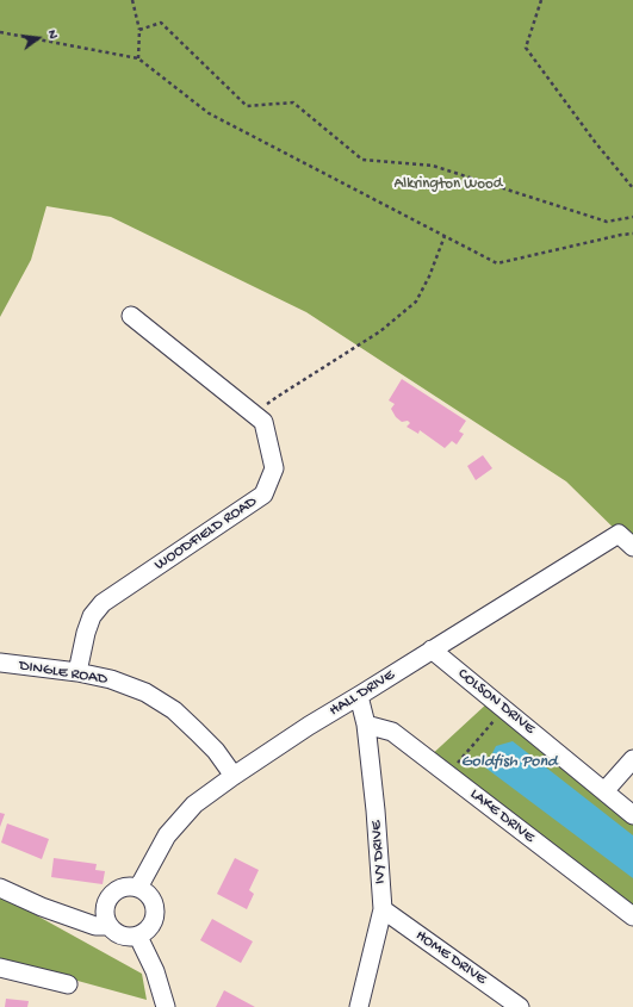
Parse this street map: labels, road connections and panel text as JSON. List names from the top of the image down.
{
  "streets": {
    "street": [
      "WOODFIELD ROAD",
      "DINGLE ROAD",
      "HALL DRIVE",
      "COLSON DRIVE",
      "LAKE DRIVE",
      "IVY DRIVE",
      "HOME DRIVE"
    ]
  },
  "crossings": [
    ["WOODFIELD ROAD", "DINGLE ROAD"],
    ["DINGLE ROAD", "HALL DRIVE"],
    ["HALL DRIVE", "COLSON DRIVE"],
    ["HALL DRIVE", "IVY DRIVE"],
    ["LAKE DRIVE", "IVY DRIVE"],
    ["IVY DRIVE", "HOME DRIVE"]
  ],
  "water": ["Goldfish Pond"],
  "parks": ["Alkrington Wood"],
  "north": "right"
}
